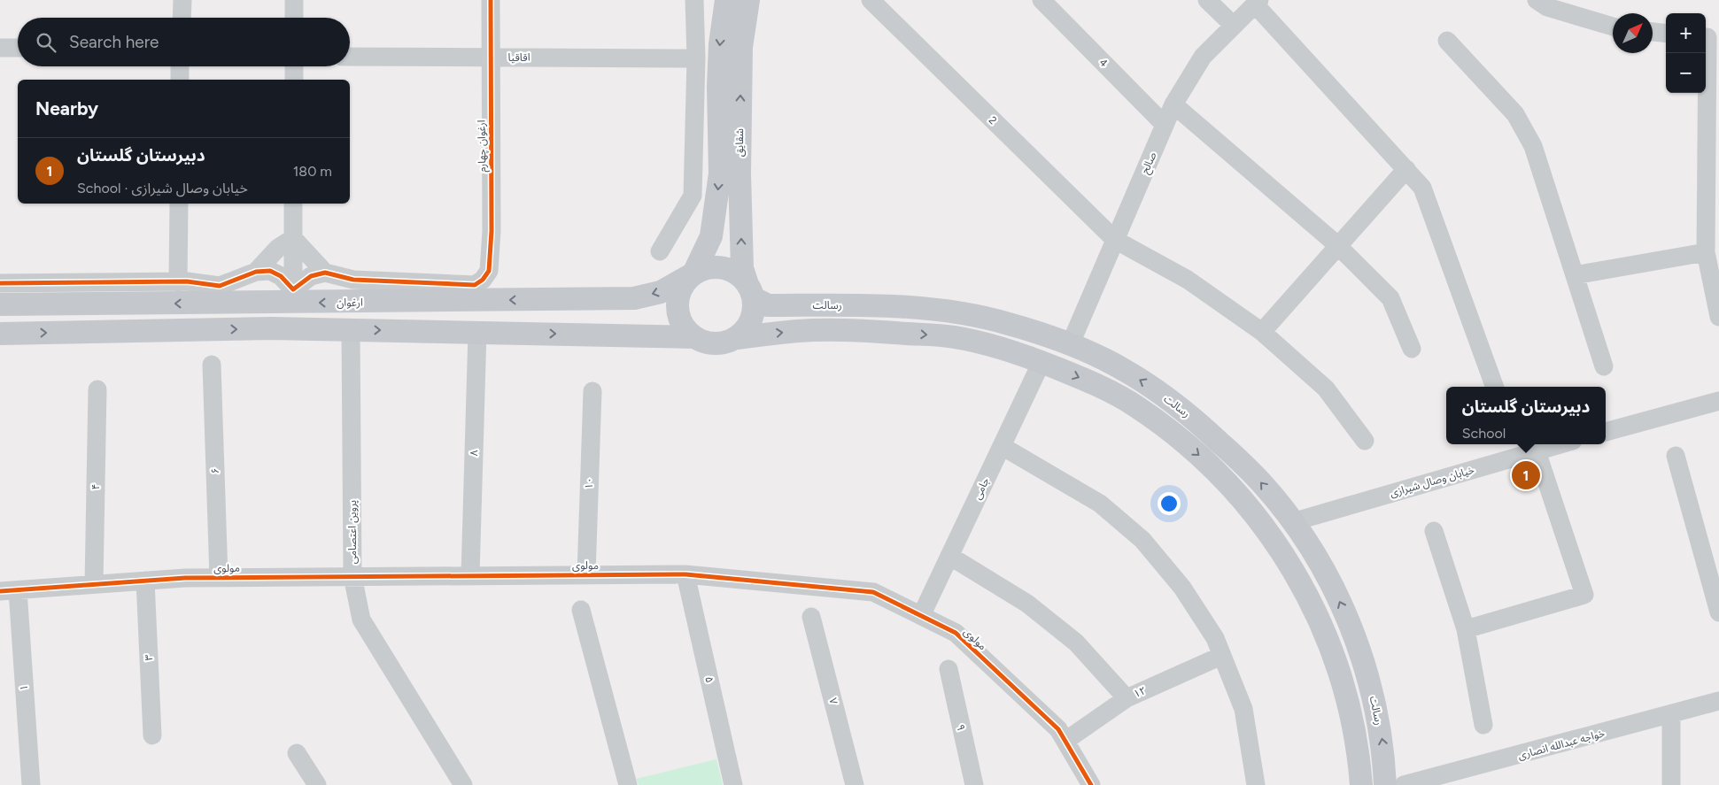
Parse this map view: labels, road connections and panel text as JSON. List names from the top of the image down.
{
  "streets": {
    "main road": ["شقایق", "ارغوان", "رسالت"],
    "street": [
      "اقاقیا",
      "4",
      "2",
      "ارغوان چهارم",
      "صالح",
      "۸",
      "۶",
      "خیابان وصال شیرازی",
      "۱۰",
      "۴",
      "جامی",
      "پروین اعتصامی",
      "مولوی",
      "۳",
      "۵",
      "۱",
      "۱۲",
      "۷",
      "۹",
      "خواجه عبدالله انصاری"
    ]
  },
  "crossings": [
    ["اقاقیا", "ارغوان چهارم"],
    ["4", "صالح"],
    ["2", "صالح"],
    ["شقایق", "ارغوان"],
    ["شقایق", "رسالت"],
    ["صالح", "رسالت"],
    ["ارغوان", "رسالت"],
    ["رسالت", "خیابان وصال شیرازی"],
    ["۸", "مولوی"],
    ["۶", "مولوی"],
    ["۱۰", "مولوی"],
    ["۴", "مولوی"],
    ["جامی", "مولوی"],
    ["پروین اعتصامی", "مولوی"],
    ["مولوی", "۳"],
    ["مولوی", "۵"],
    ["مولوی", "۱"],
    ["مولوی", "۱۲"]
  ],
  "north": "top right",
  "page": {
    "map_buttons": ["+", "−"],
    "search": "Search here",
    "heading": "Nearby",
    "list": [
      {
        "mark": "1",
        "name": "دبیرستان گلستان",
        "note": "School · خیابان وصال شیرازی",
        "value": "180 m"
      }
    ],
    "popup": ["دبیرستان گلستان", "School"],
    "pins": "1"
  }
}
